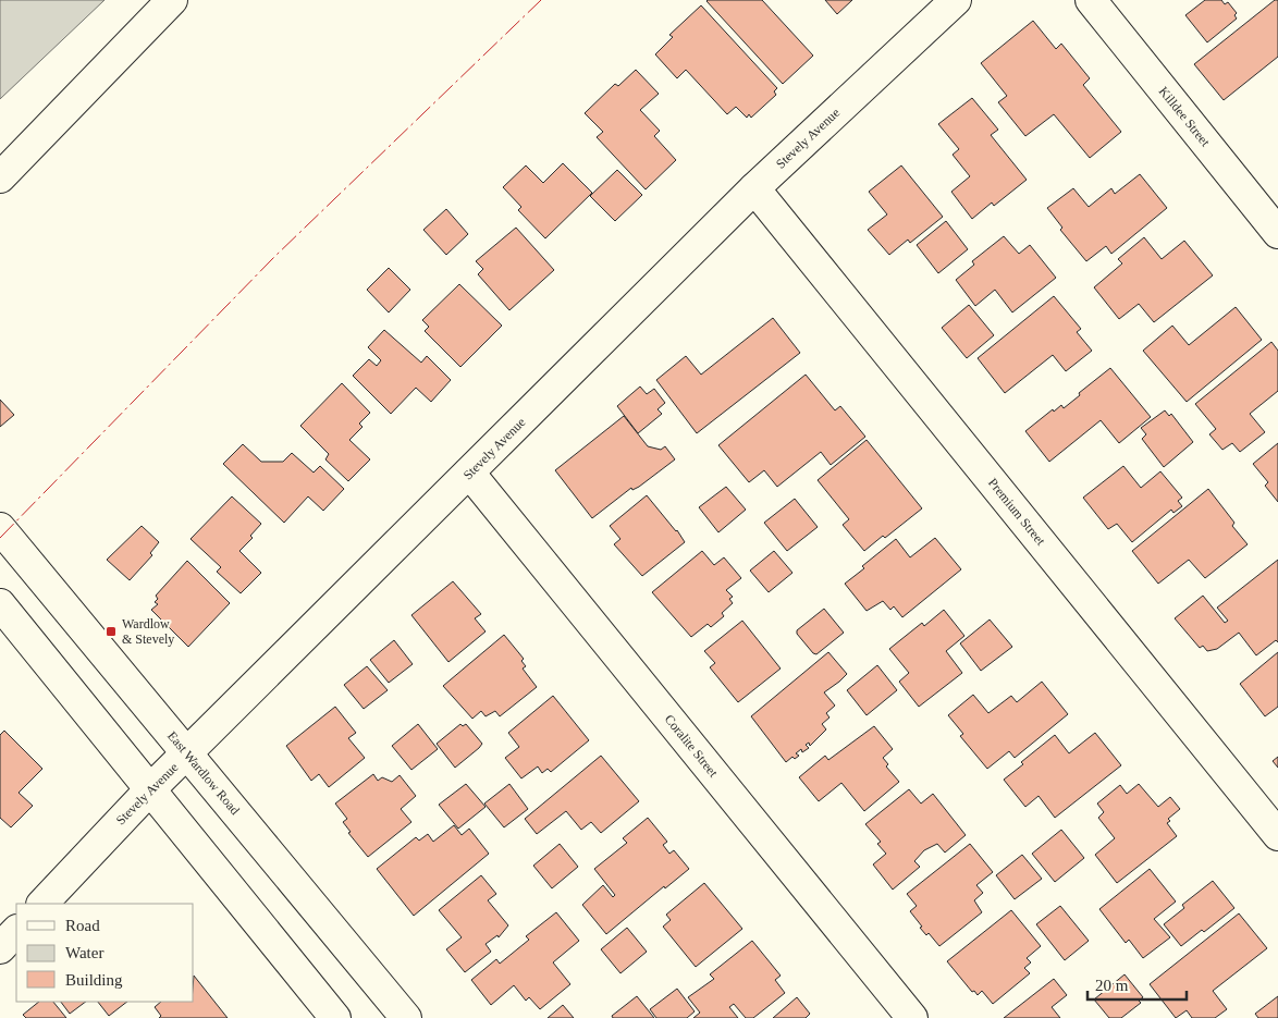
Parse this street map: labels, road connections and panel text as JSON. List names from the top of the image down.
{
  "streets": {
    "street": [
      "Killdee Street",
      "Stevely Avenue",
      "Premium Street",
      "Coralite Street",
      "East Wardlow Road"
    ]
  },
  "crossings": [
    ["Stevely Avenue", "Premium Street"],
    ["Stevely Avenue", "Coralite Street"],
    ["Stevely Avenue", "East Wardlow Road"]
  ],
  "places": {
    "transit": ["Wardlow & Stevely"]
  },
  "legend": ["Road", "Water", "Building"],
  "scale_bar": "20 m"
}
